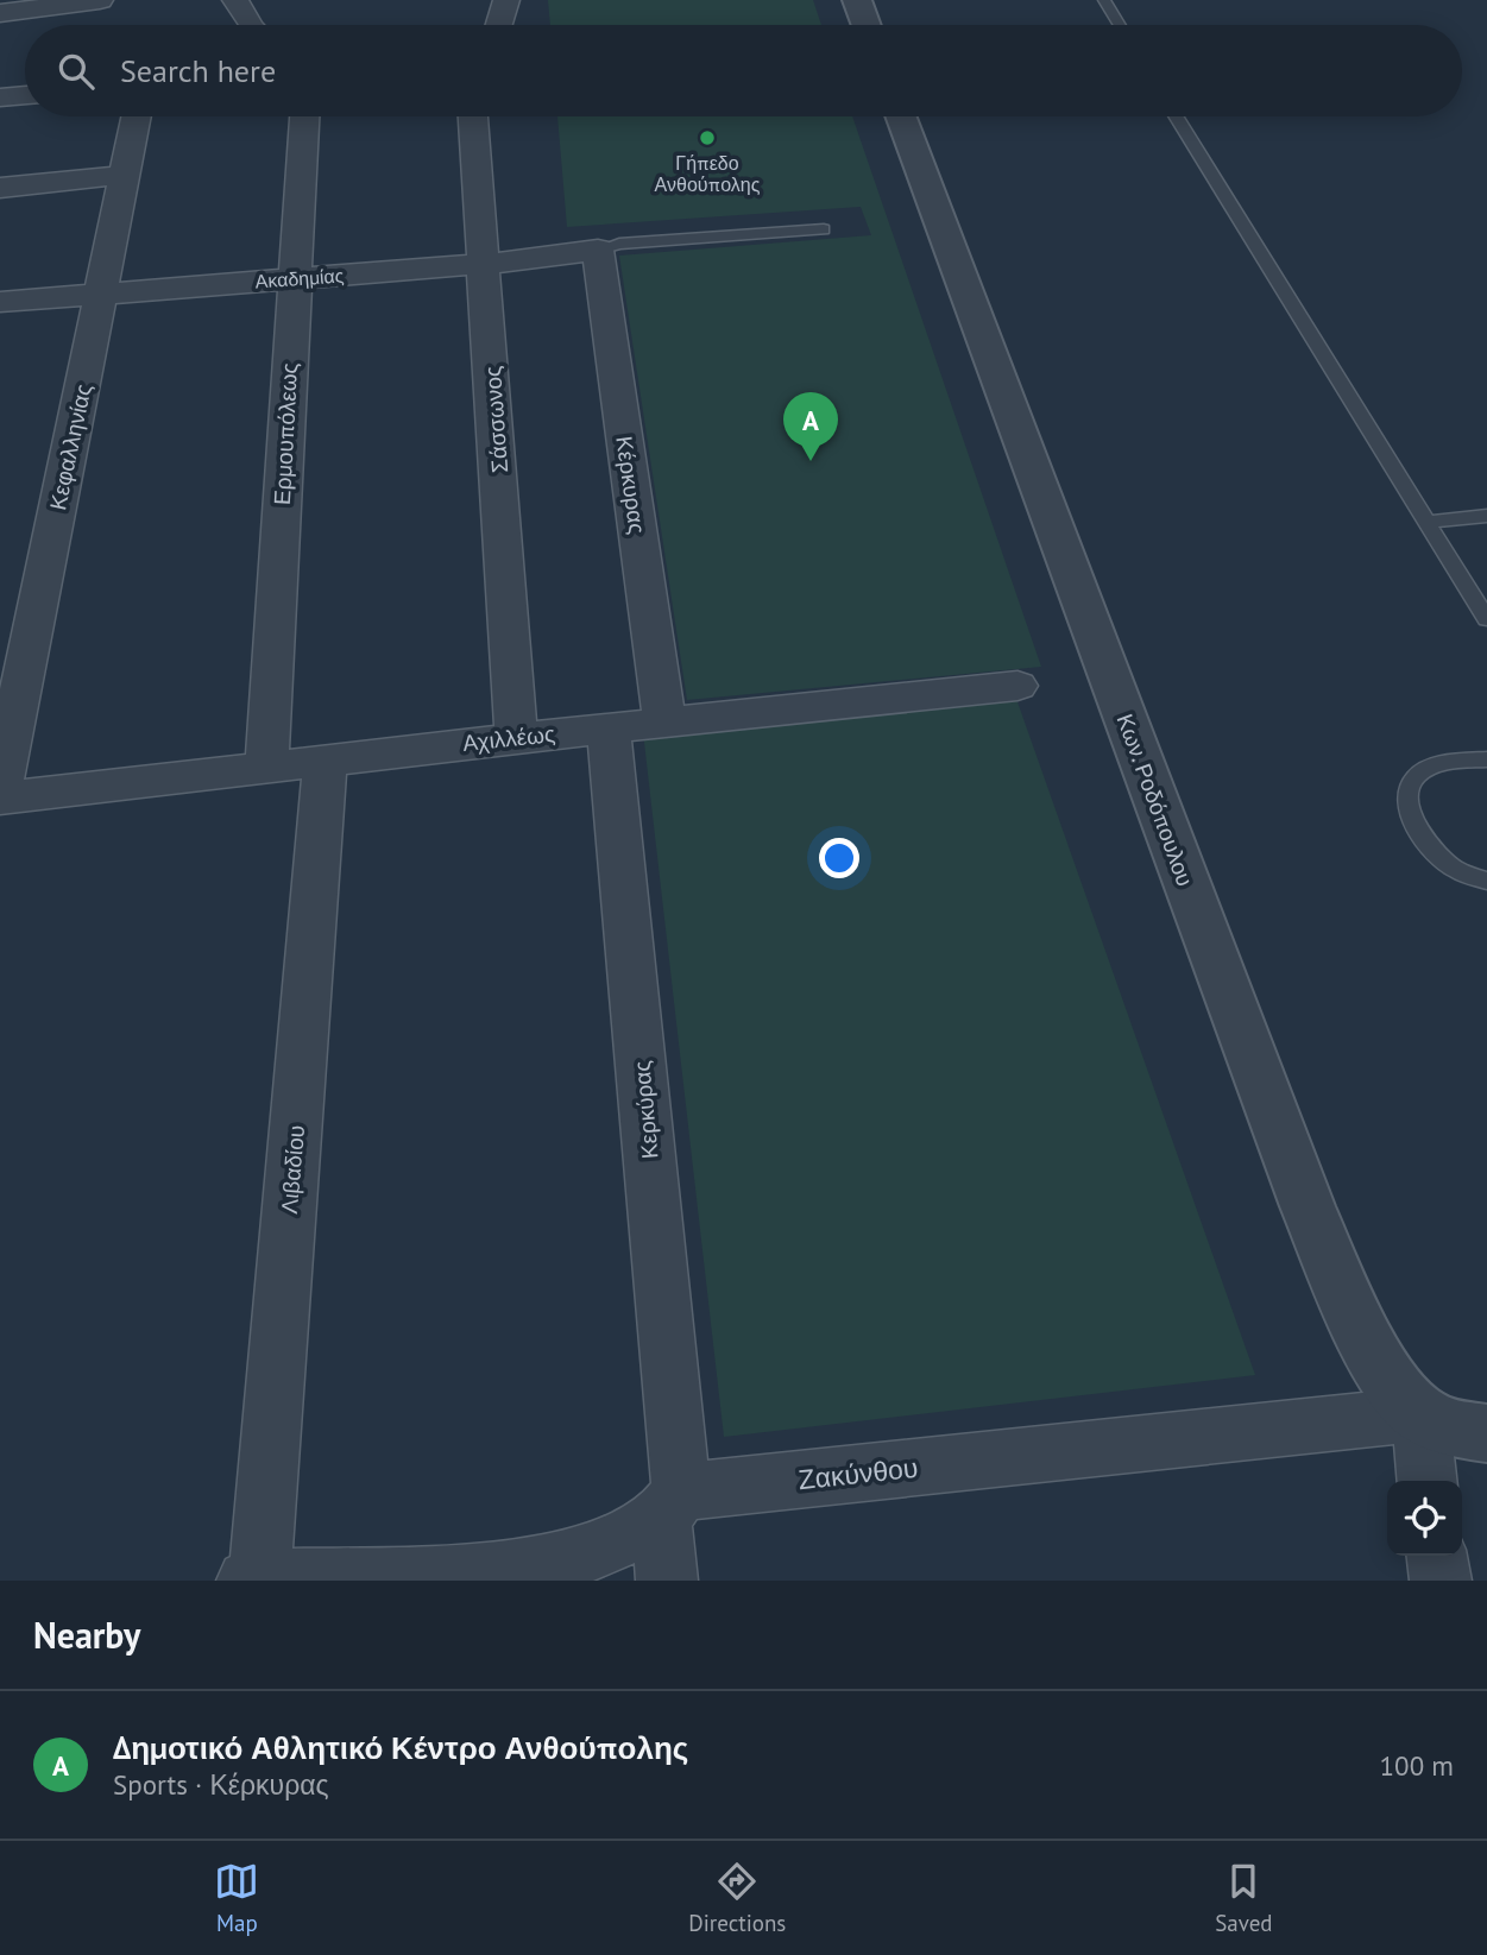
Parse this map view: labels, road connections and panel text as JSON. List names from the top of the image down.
{
  "streets": {
    "street": [
      "Ακαδημίας",
      "Σάσσωνος",
      "Ερμουπόλεως",
      "Κεφαλληνίας",
      "Κέρκυρας",
      "Αχιλλέως",
      "Κων. Ροδόπουλου",
      "Κερκύρας",
      "Λιβαδίου",
      "Ζακύνθου"
    ]
  },
  "crossings": [
    ["Ακαδημίας", "Σάσσωνος"],
    ["Ακαδημίας", "Ερμουπόλεως"],
    ["Ακαδημίας", "Κεφαλληνίας"],
    ["Ακαδημίας", "Κέρκυρας"],
    ["Σάσσωνος", "Αχιλλέως"],
    ["Ερμουπόλεως", "Αχιλλέως"],
    ["Κέρκυρας", "Αχιλλέως"],
    ["Αχιλλέως", "Κερκύρας"],
    ["Αχιλλέως", "Λιβαδίου"],
    ["Κων. Ροδόπουλου", "Ζακύνθου"],
    ["Κερκύρας", "Ζακύνθου"],
    ["Λιβαδίου", "Ζακύνθου"]
  ],
  "places": ["Γήπεδο Ανθούπολης"],
  "page": {
    "search": "Search here",
    "pins": "A",
    "heading": "Nearby",
    "list": [
      {
        "mark": "A",
        "name": "Δημοτικό Αθλητικό Κέντρο Ανθούπολης",
        "note": "Sports · Κέρκυρας",
        "value": "100 m"
      }
    ],
    "nav": ["Map", "Directions", "Saved"]
  }
}
